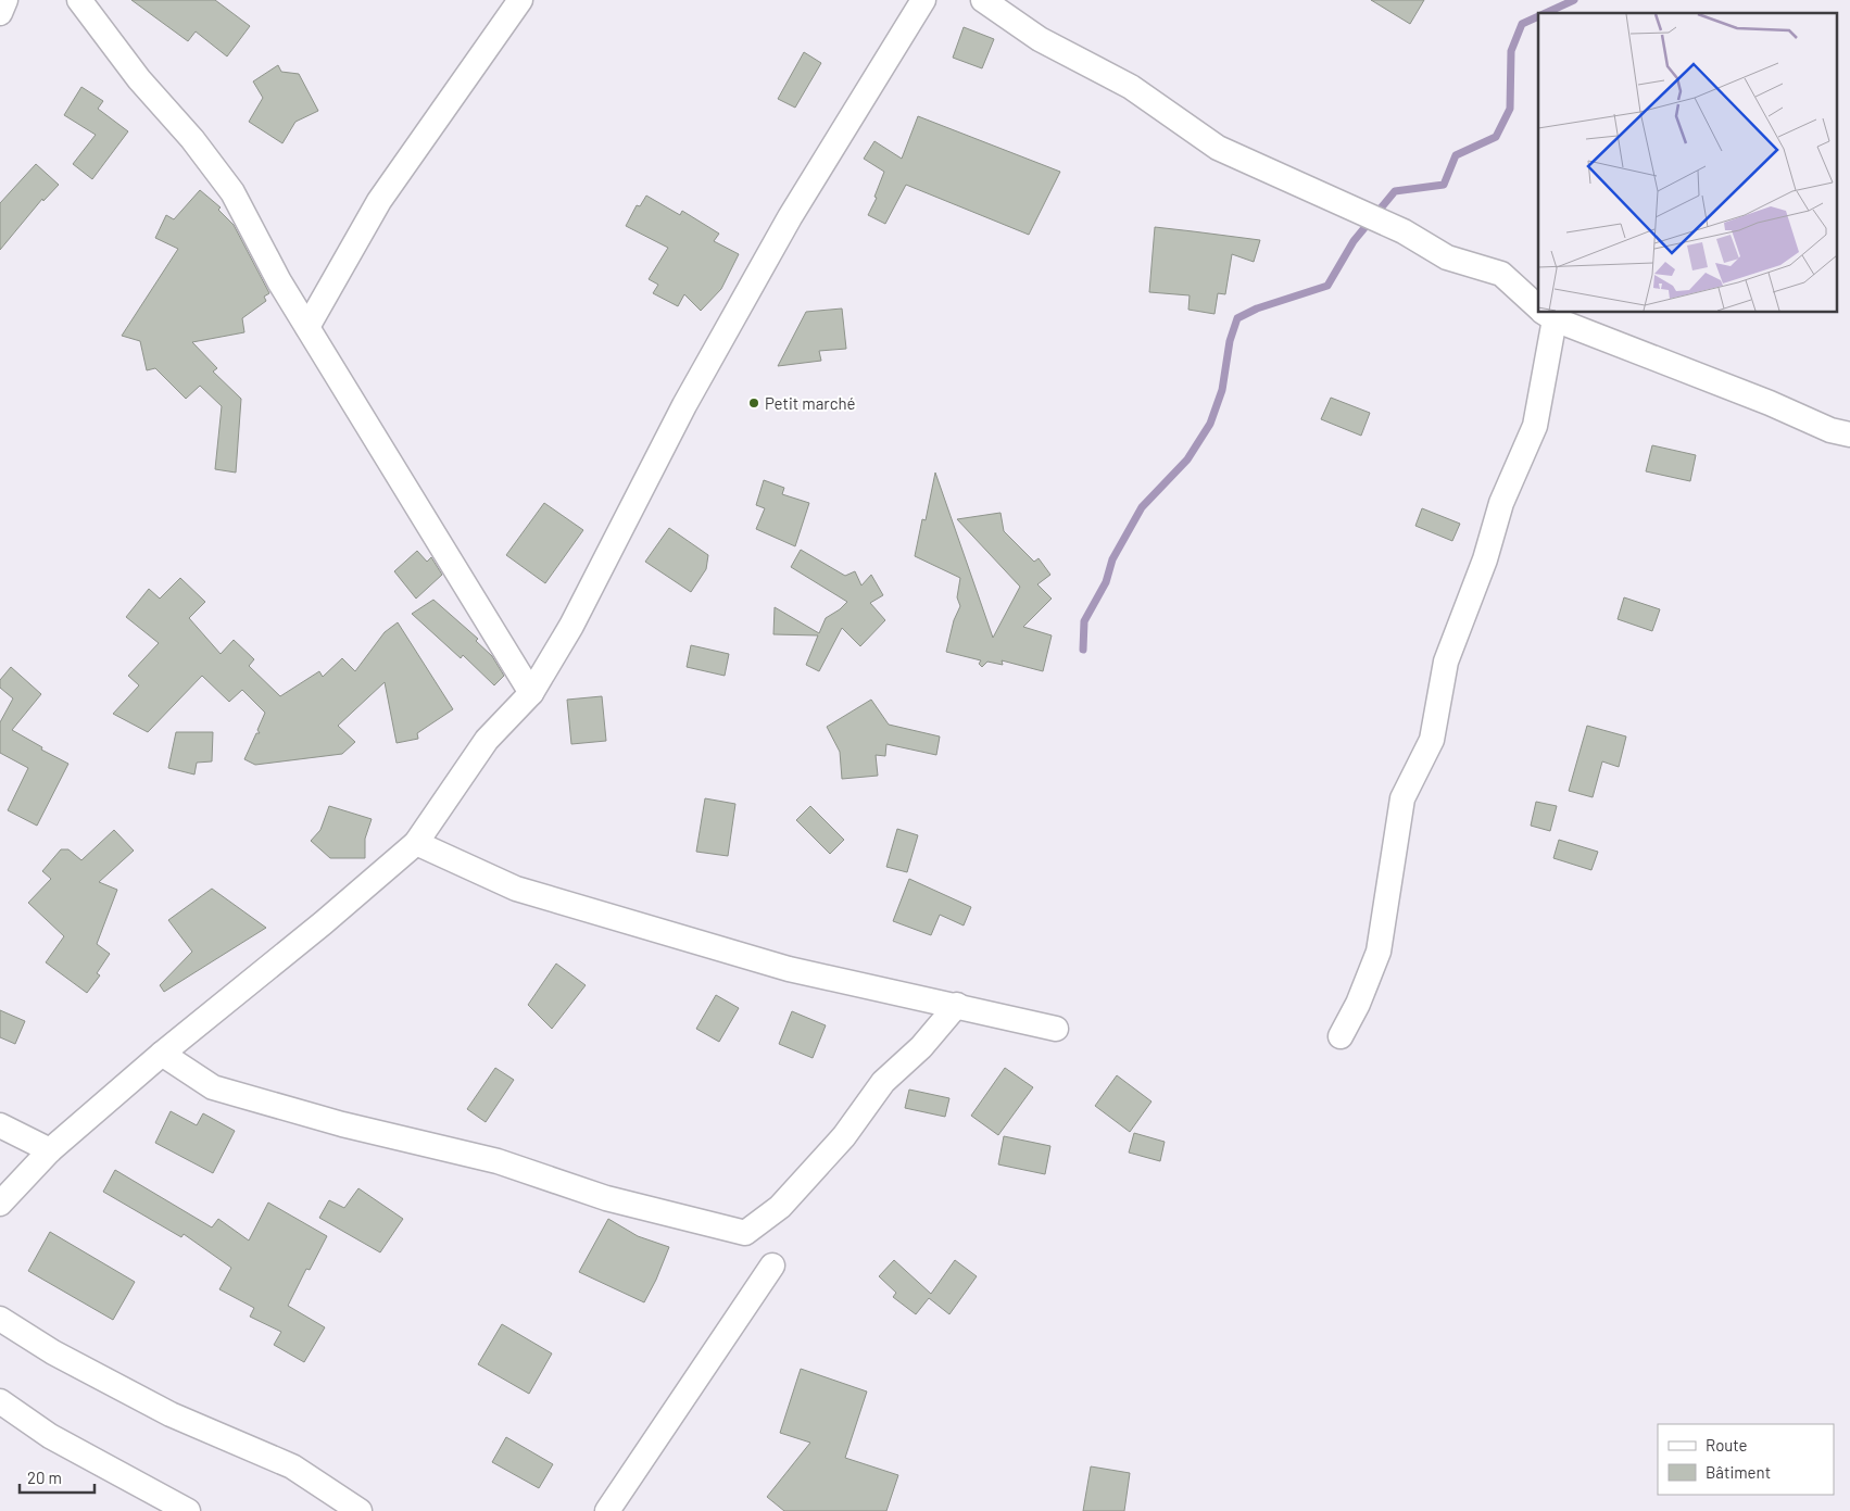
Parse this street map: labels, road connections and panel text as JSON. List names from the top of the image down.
{
  "places": ["Petit marché"],
  "legend": ["Route", "Bâtiment"],
  "scale_bar": "20 m"
}
